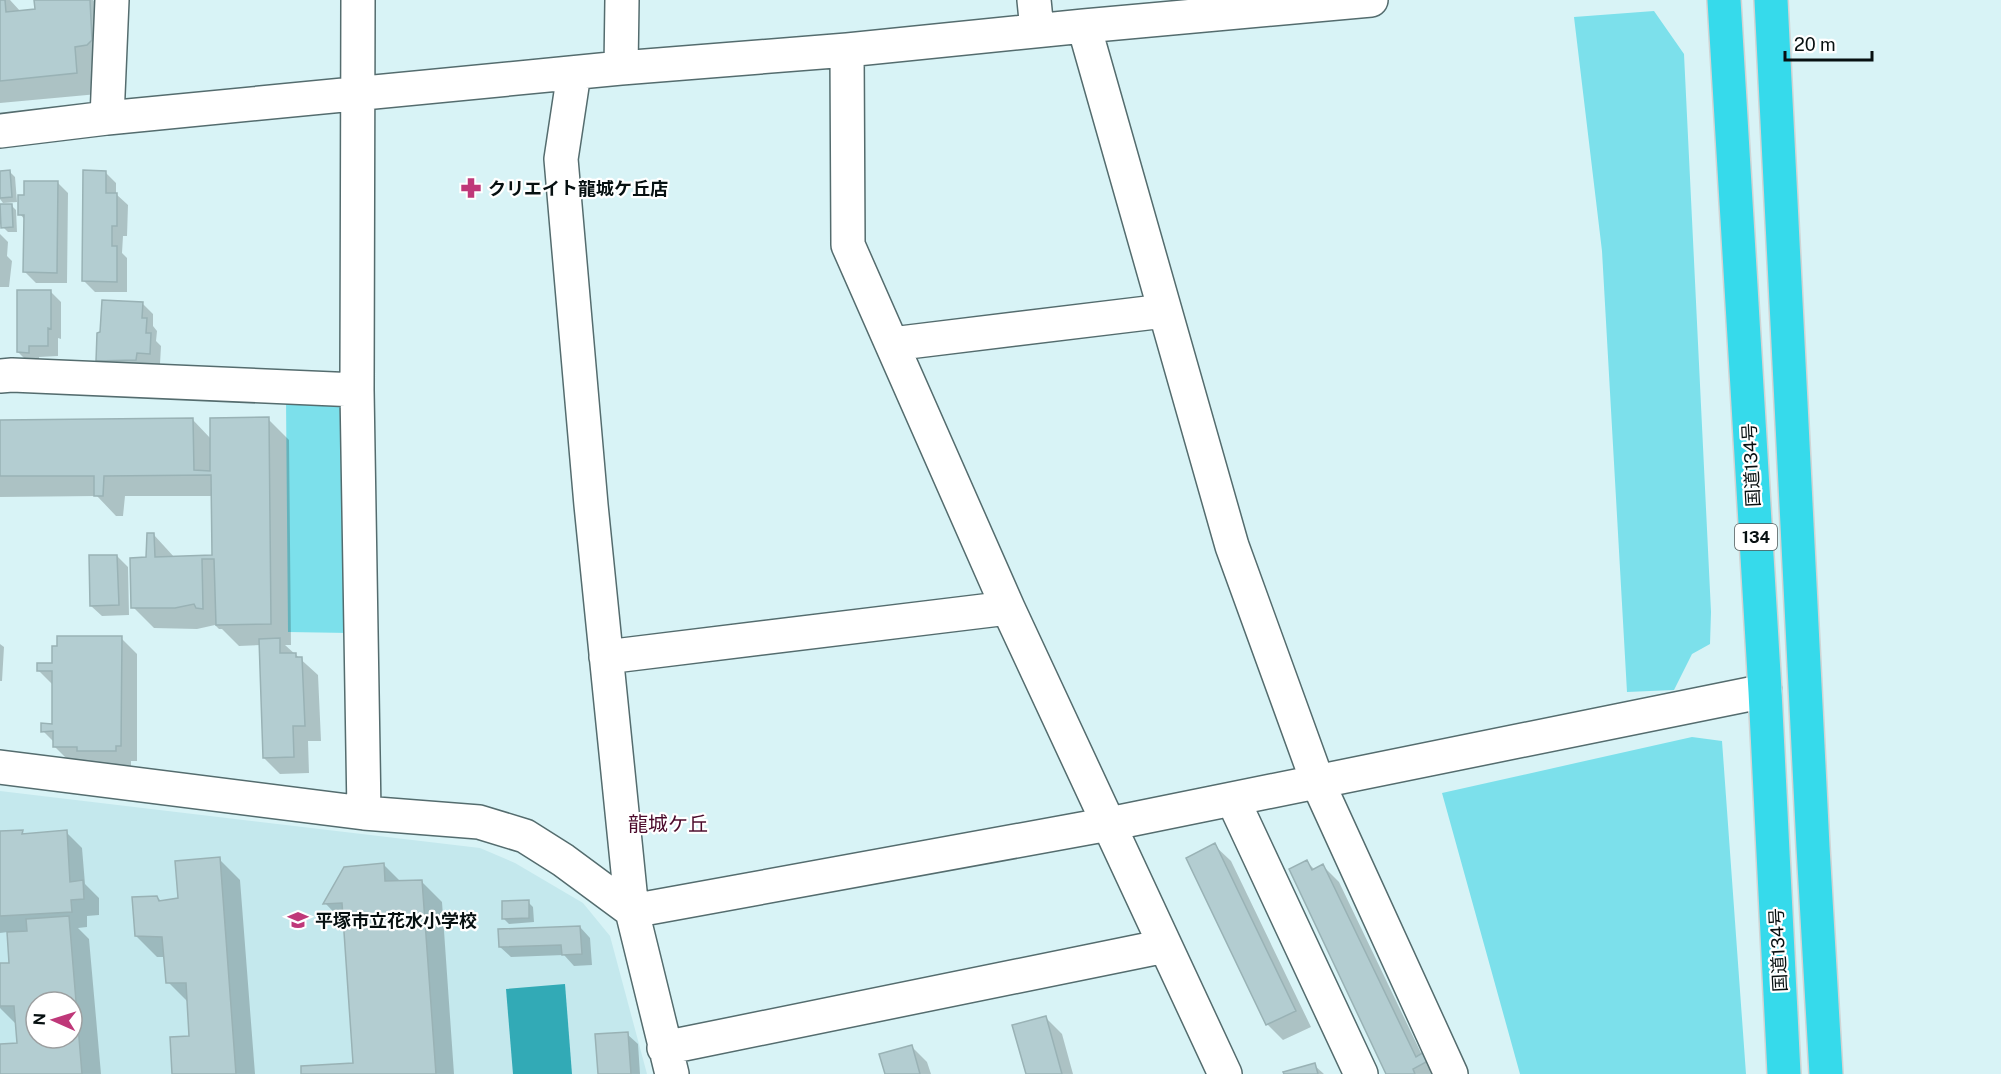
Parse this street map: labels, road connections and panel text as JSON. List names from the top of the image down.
{
  "streets": {
    "highway": ["国道134号", "134"]
  },
  "districts": ["龍城ケ丘"],
  "places": {
    "pharmacy": ["クリエイト龍城ケ丘店"],
    "school or university": ["平塚市立花水小学校"]
  },
  "scale_bar": "20 m",
  "north": "left"
}
